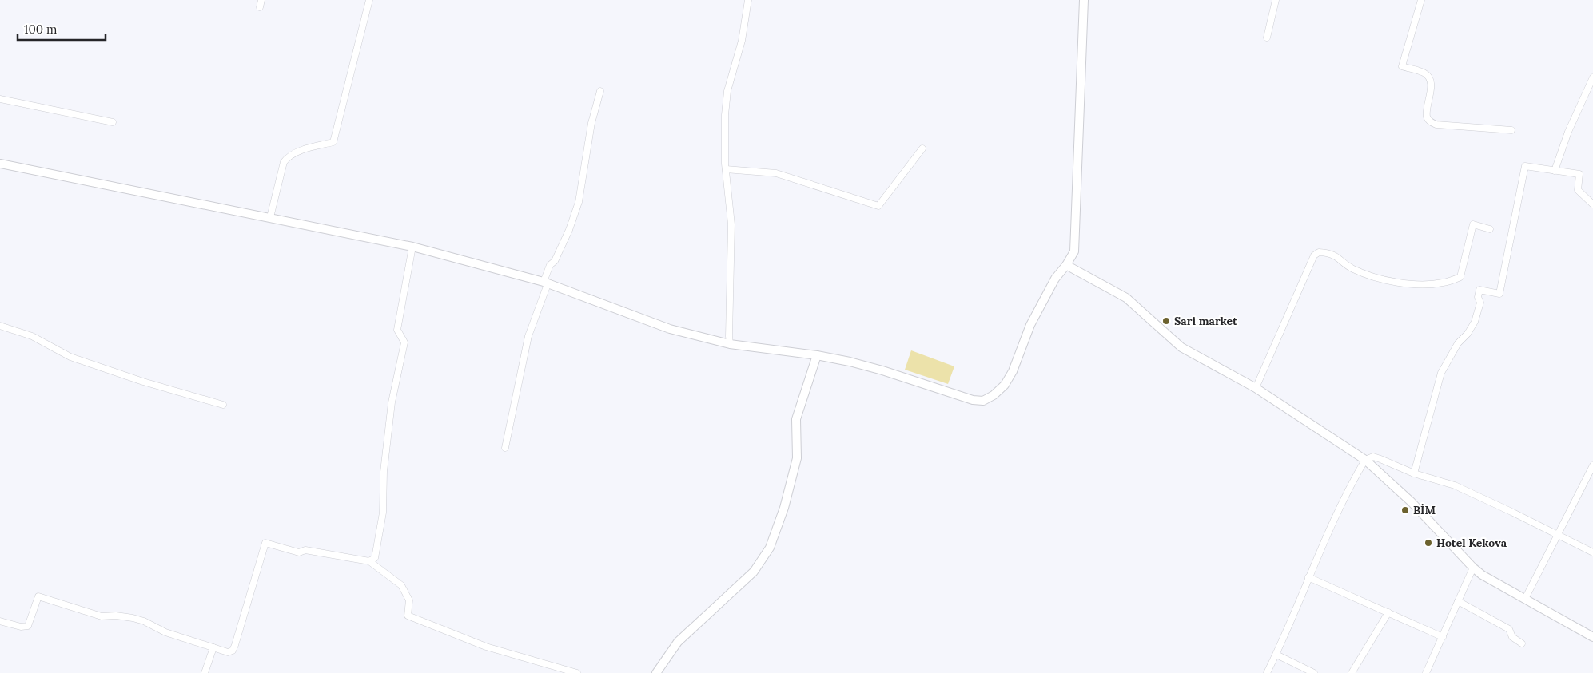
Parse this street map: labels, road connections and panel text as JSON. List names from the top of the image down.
{
  "places": ["Sari market", "BİM", "Hotel Kekova"],
  "scale_bar": "100 m"
}
